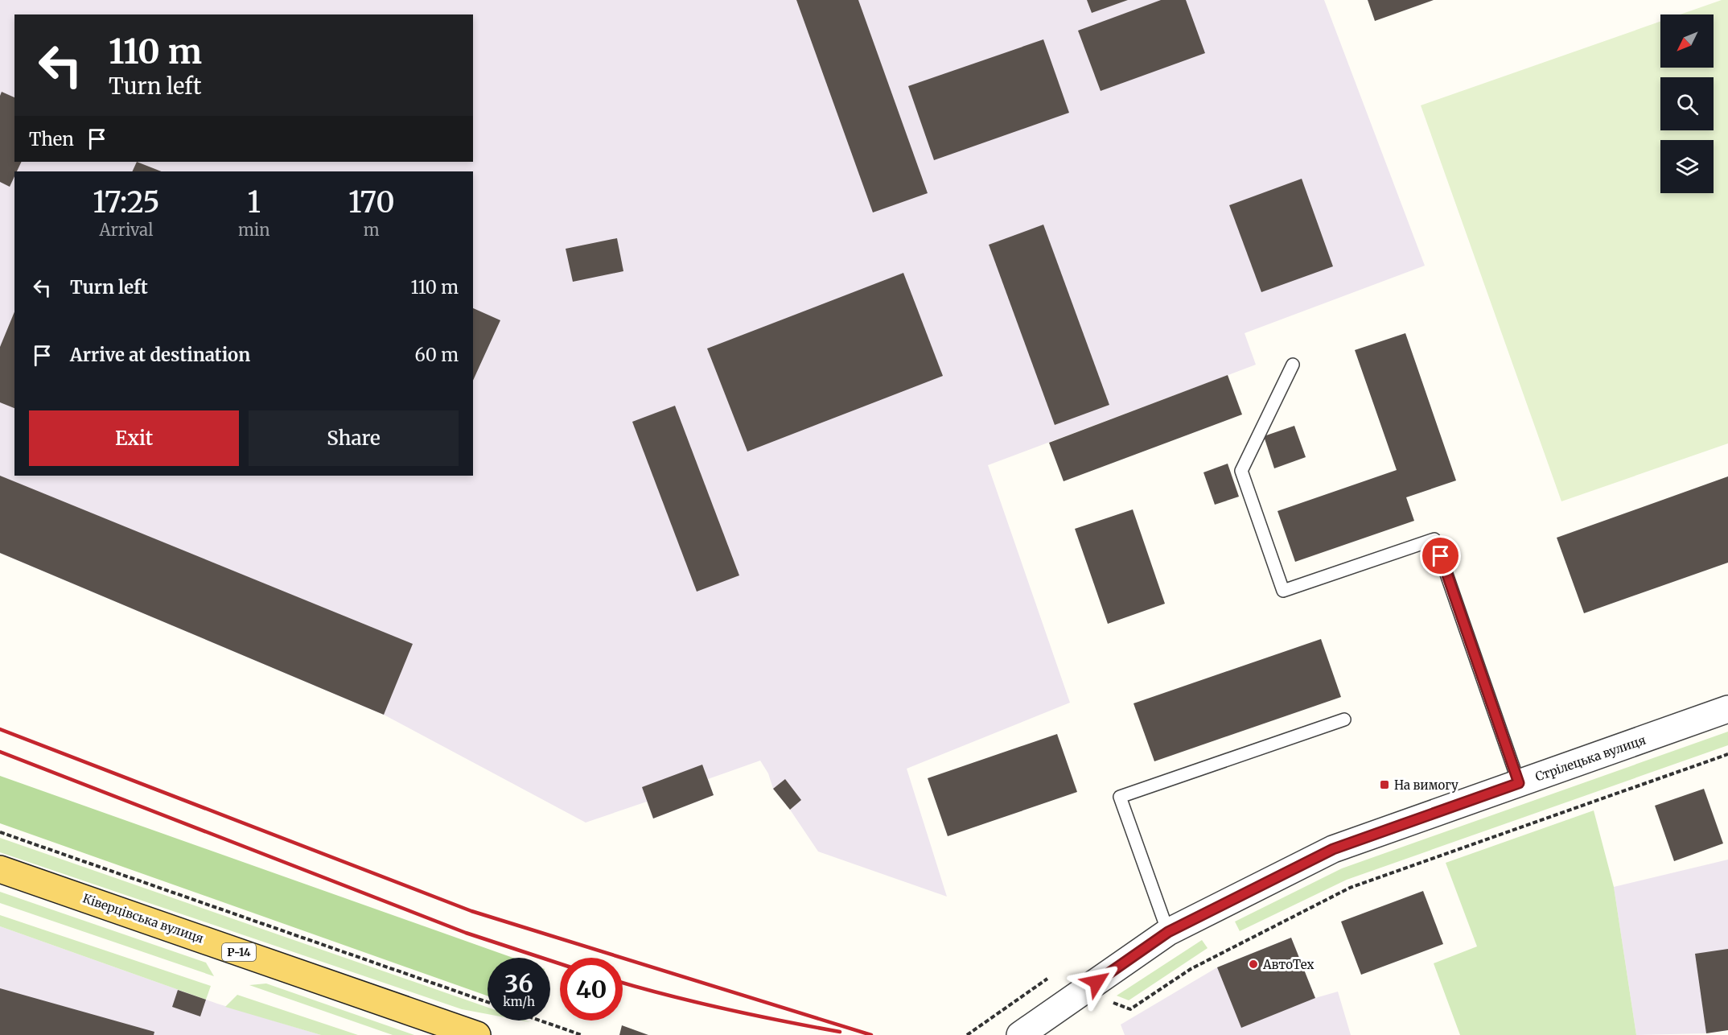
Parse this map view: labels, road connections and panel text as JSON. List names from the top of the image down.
{
  "streets": {
    "main road": ["Ківерцівська вулиця", "Р-14"],
    "street": ["Стрілецька вулиця"]
  },
  "places": {
    "transit": ["На вимогу"],
    "other": ["АвтоТех"]
  },
  "north": "bottom left",
  "page": {
    "turn": ["110 m", "Turn left"],
    "then": "Then",
    "eta": [
      "17:25",
      "Arrival",
      "1",
      "min",
      "170",
      "m"
    ],
    "list": [
      {
        "name": "Turn left",
        "value": "110 m"
      },
      {
        "name": "Arrive at destination",
        "value": "60 m"
      }
    ],
    "buttons": ["Exit", "Share"],
    "speed": "36 km/h",
    "limit": "40"
  }
}
